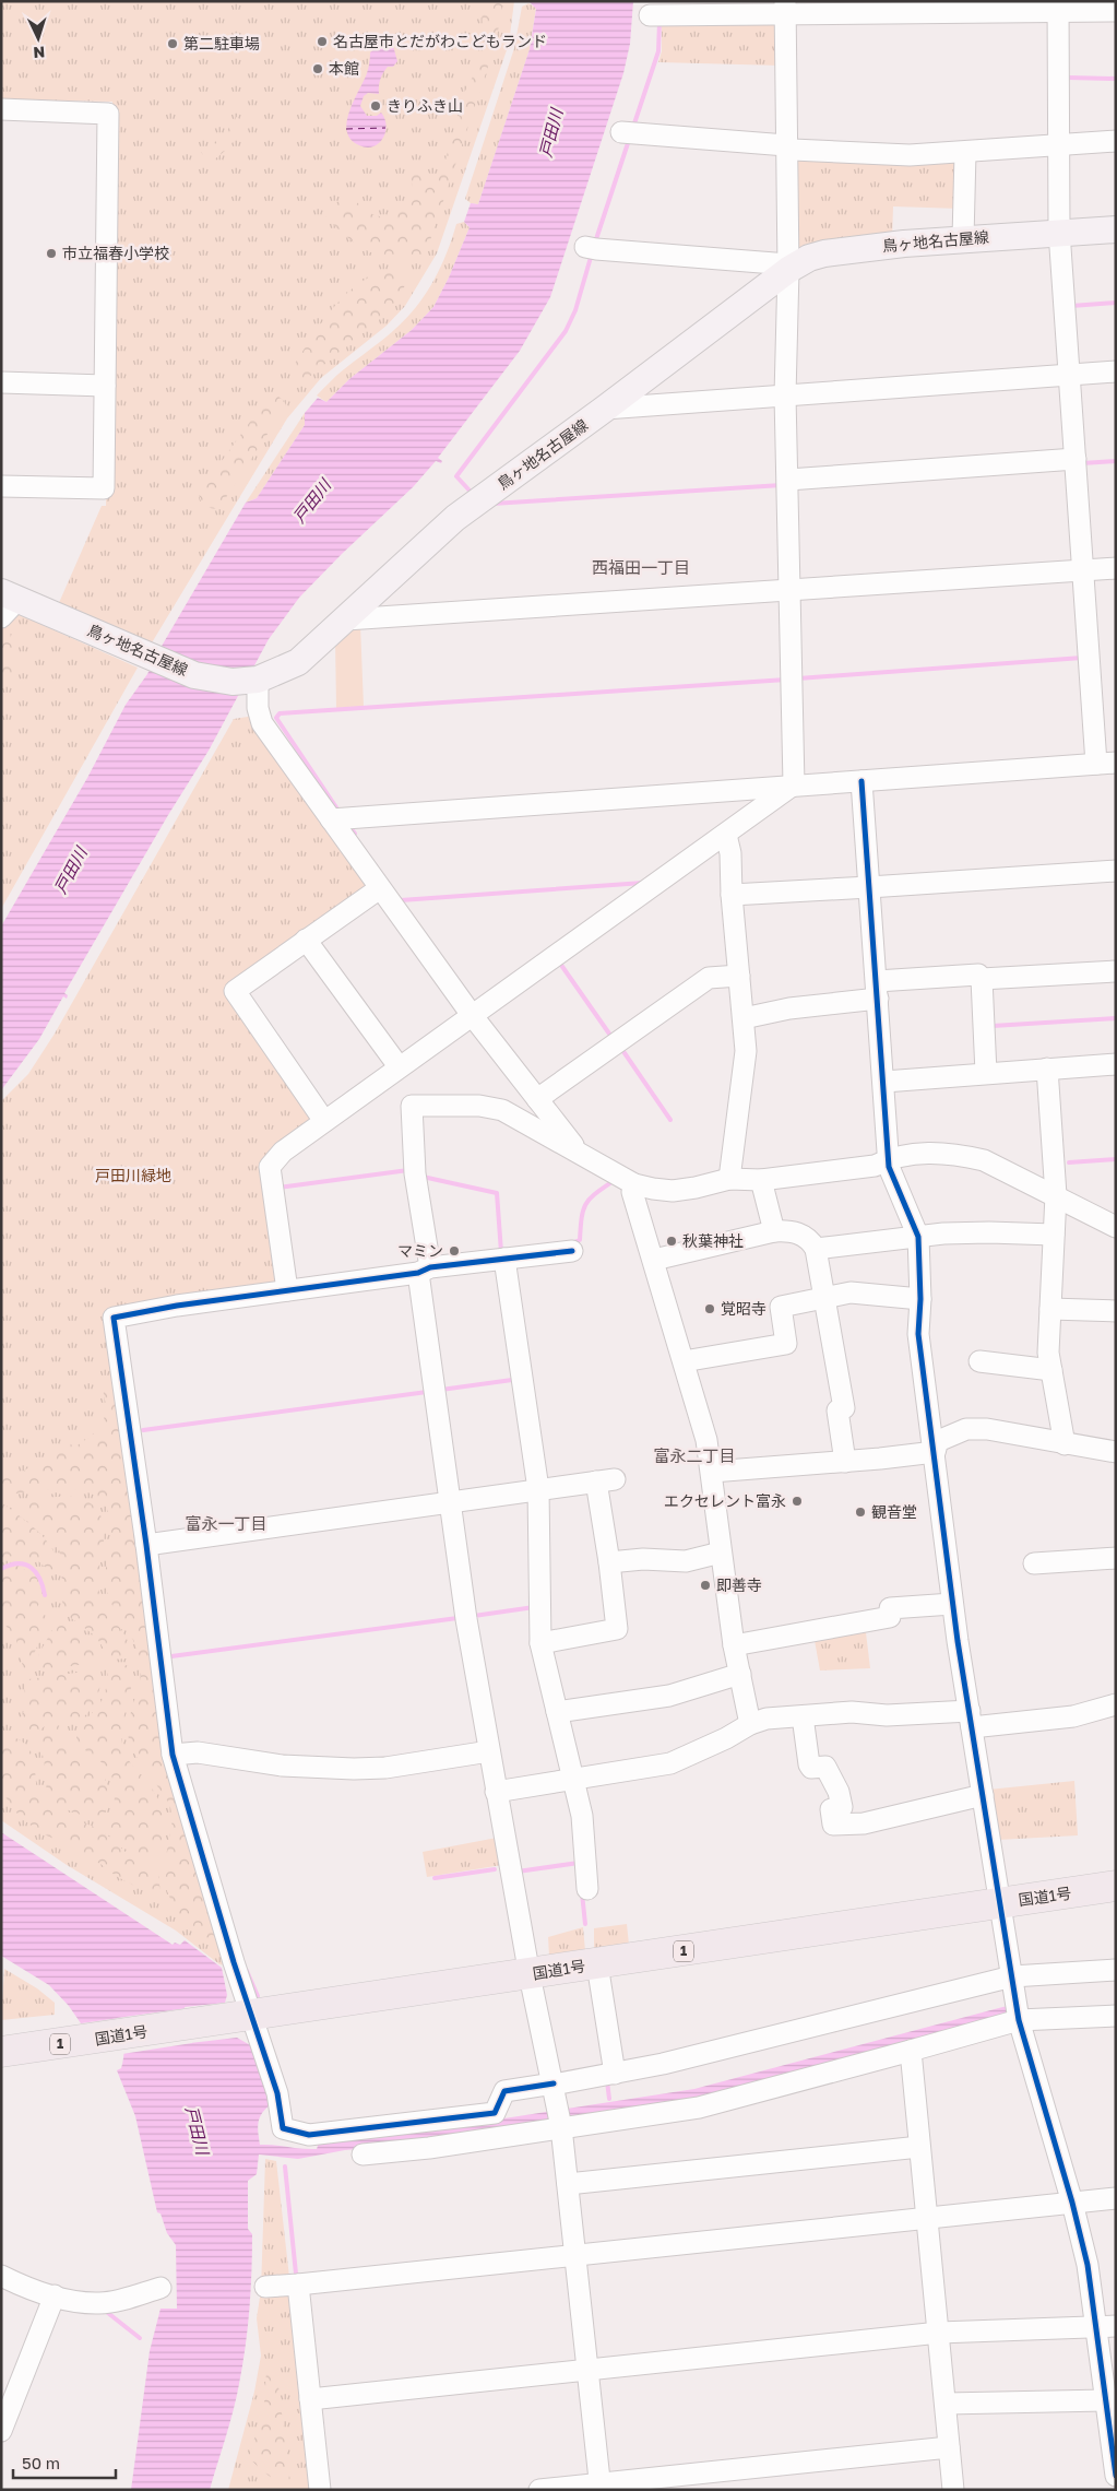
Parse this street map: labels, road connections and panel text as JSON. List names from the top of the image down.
{
  "streets": {
    "highway": ["国道1号", "1"],
    "main road": ["鳥ヶ地名古屋線"]
  },
  "districts": ["西福田一丁目", "富永二丁目", "富永一丁目"],
  "water": ["戸田川"],
  "parks": ["戸田川緑地"],
  "places": [
    "名古屋市とだがわこどもランド",
    "第二駐車場",
    "本館",
    "きりふき山",
    "市立福春小学校",
    "秋葉神社",
    "マミン",
    "覚昭寺",
    "エクセレント富永",
    "観音堂",
    "即善寺"
  ],
  "scale_bar": "50 m",
  "north": "bottom"
}
